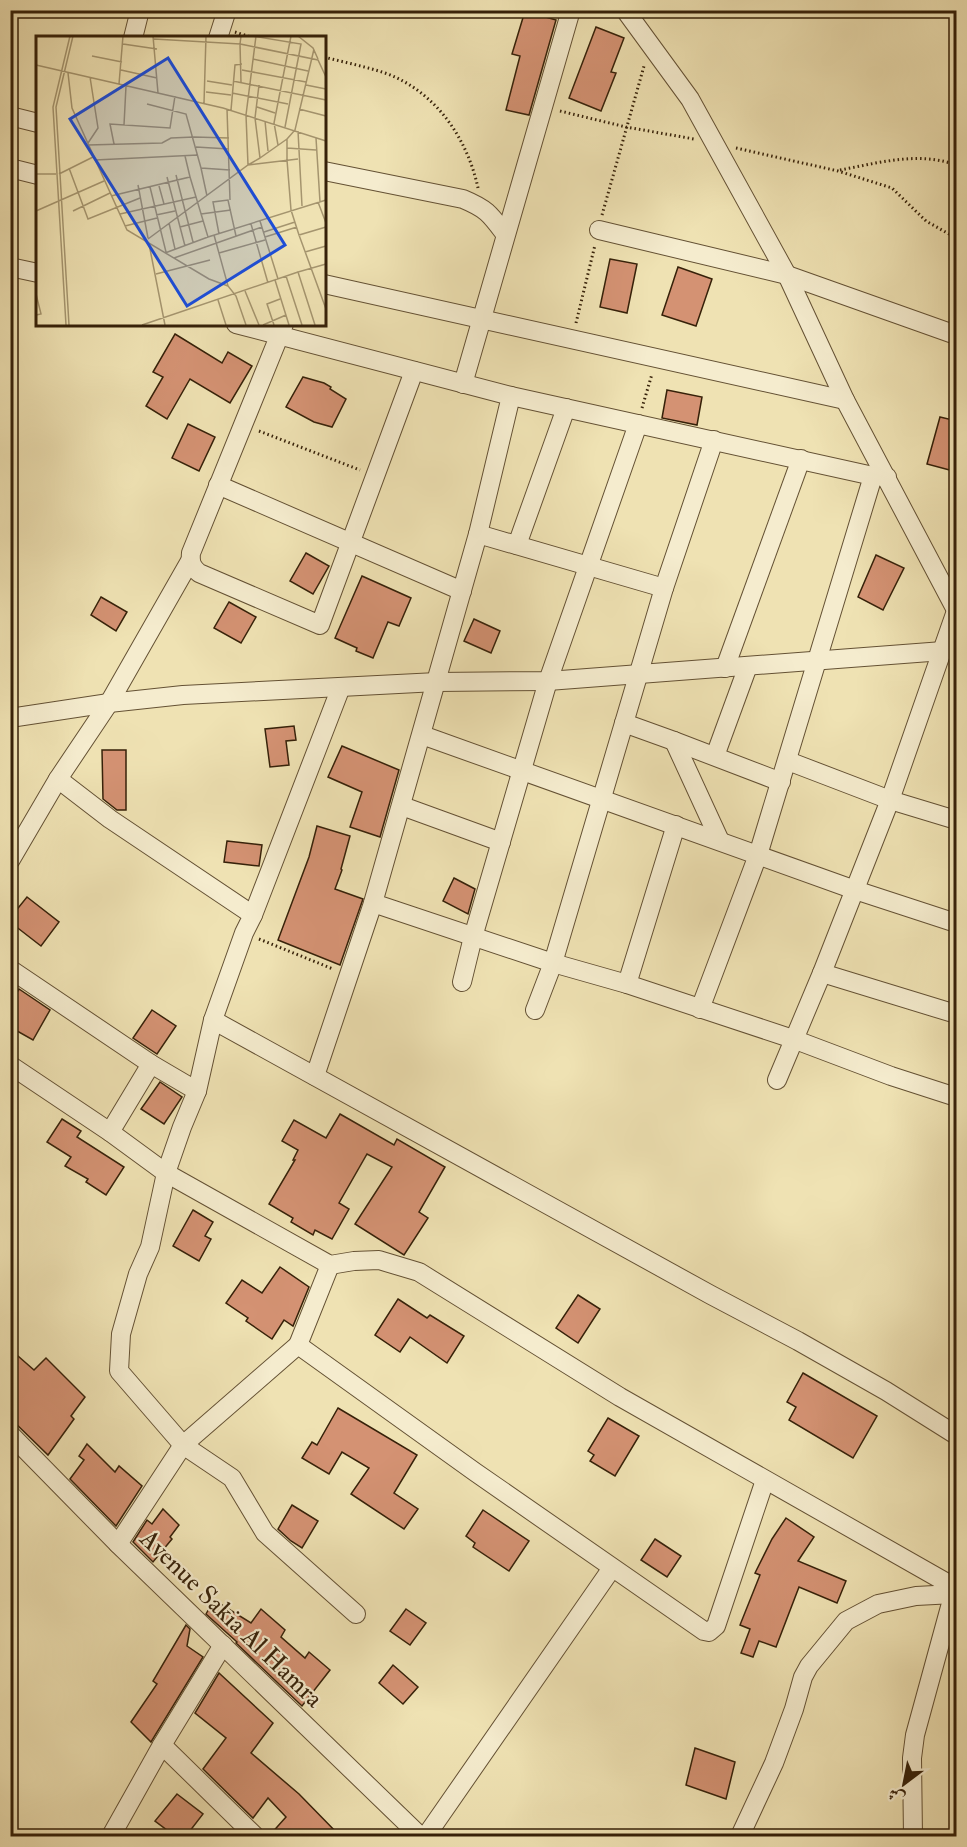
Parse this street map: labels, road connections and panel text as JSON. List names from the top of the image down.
{
  "streets": {
    "street": ["Avenue Sakia Al Hamra"]
  },
  "north": "bottom left"
}
